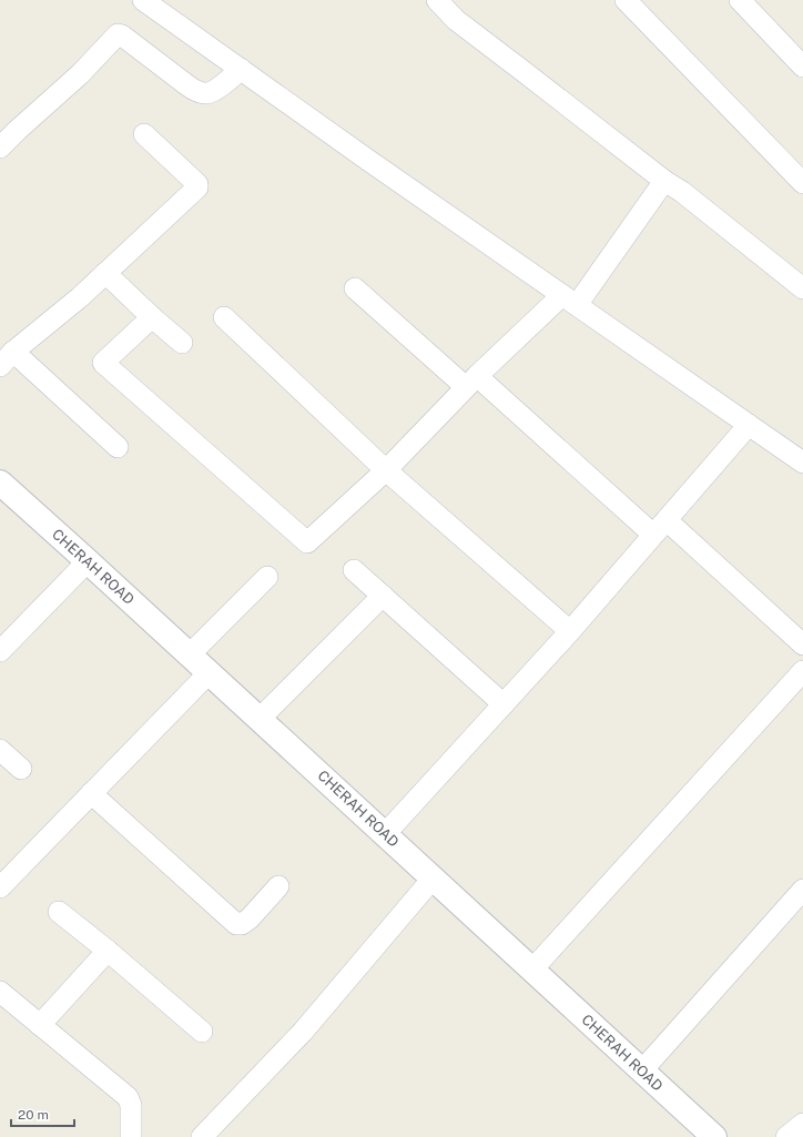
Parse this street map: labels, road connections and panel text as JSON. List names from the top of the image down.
{
  "streets": {
    "street": ["CHERAH ROAD"]
  },
  "scale_bar": "20 m"
}
